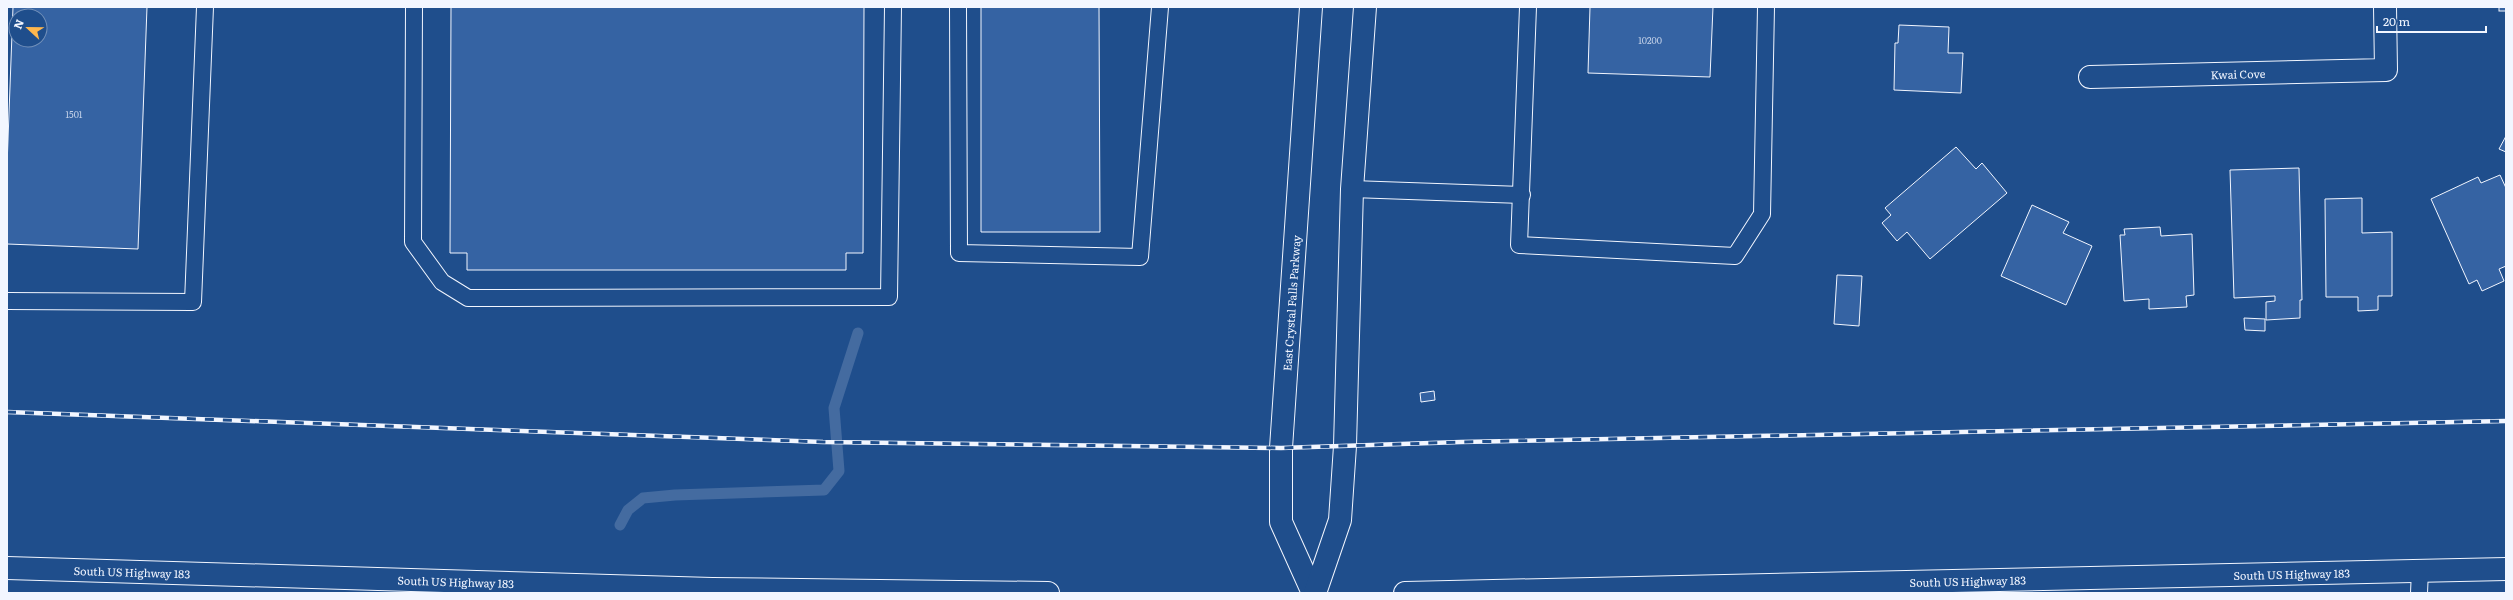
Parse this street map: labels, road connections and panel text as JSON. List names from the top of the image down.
{
  "streets": {
    "main road": ["Kwai Cove", "East Crystal Falls Parkway", "South US Highway 183"]
  },
  "house_numbers": ["10200", "1501"],
  "scale_bar": "20 m",
  "north": "left"
}
